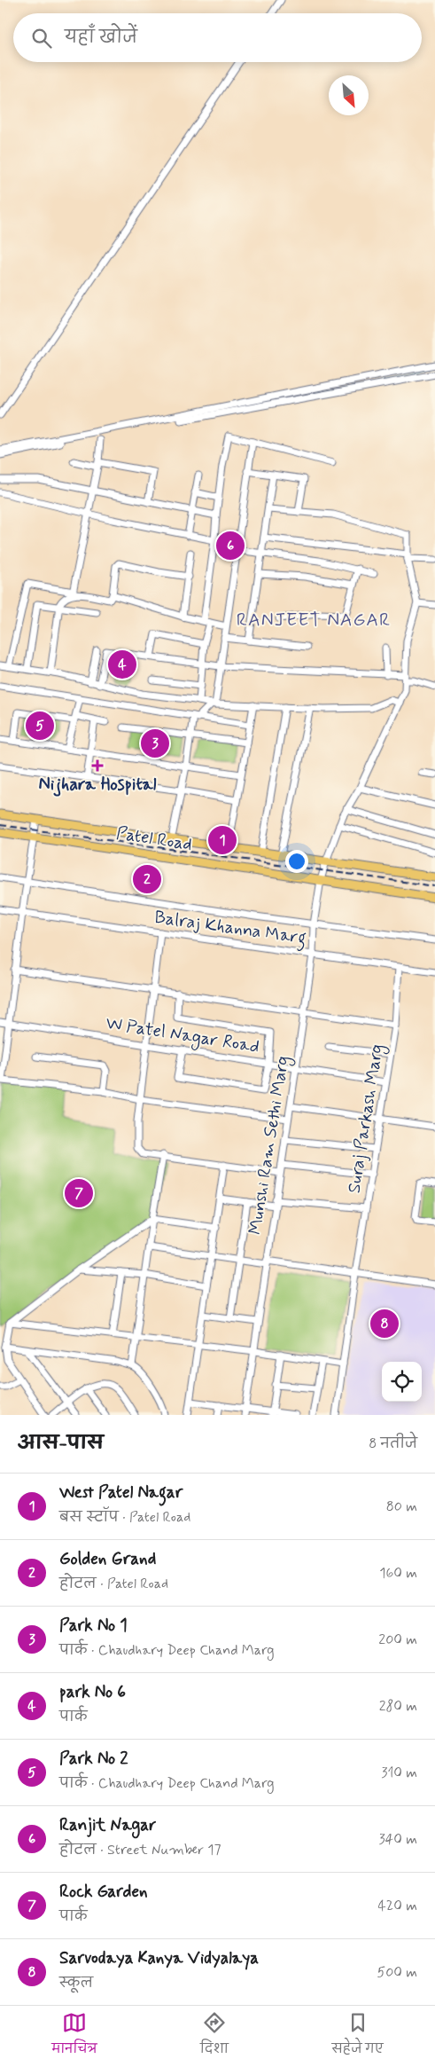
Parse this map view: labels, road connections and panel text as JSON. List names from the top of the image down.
{
  "streets": {
    "main road": ["Patel Road"],
    "street": [
      "Balraj Khanna Marg",
      "W Patel Nagar Road",
      "Suraj Parkash Marg",
      "Munshi Ram Sethi Marg"
    ]
  },
  "crossings": [
    ["Patel Road", "Munshi Ram Sethi Marg"],
    ["Balraj Khanna Marg", "Suraj Parkash Marg"],
    ["Balraj Khanna Marg", "Munshi Ram Sethi Marg"],
    ["W Patel Nagar Road", "Suraj Parkash Marg"],
    ["W Patel Nagar Road", "Munshi Ram Sethi Marg"]
  ],
  "districts": ["RANJEET NAGAR"],
  "places": {
    "health": ["Nijhara Hospital"]
  },
  "north": "bottom right",
  "page": {
    "search": "यहाँ खोजें",
    "pins": [
      "6",
      "4",
      "5",
      "3",
      "1",
      "2",
      "7",
      "8"
    ],
    "heading": ["आस-पास", "8 नतीजे"],
    "list": [
      {
        "mark": "1",
        "name": "West Patel Nagar",
        "note": "बस स्टॉप · Patel Road",
        "value": "80 m"
      },
      {
        "mark": "2",
        "name": "Golden Grand",
        "note": "होटल · Patel Road",
        "value": "160 m"
      },
      {
        "mark": "3",
        "name": "Park No 1",
        "note": "पार्क · Chaudhary Deep Chand Marg",
        "value": "200 m"
      },
      {
        "mark": "4",
        "name": "park No 6",
        "note": "पार्क",
        "value": "280 m"
      },
      {
        "mark": "5",
        "name": "Park No 2",
        "note": "पार्क · Chaudhary Deep Chand Marg",
        "value": "310 m"
      },
      {
        "mark": "6",
        "name": "Ranjit Nagar",
        "note": "होटल · Street Number 17",
        "value": "340 m"
      },
      {
        "mark": "7",
        "name": "Rock Garden",
        "note": "पार्क",
        "value": "420 m"
      },
      {
        "mark": "8",
        "name": "Sarvodaya Kanya Vidyalaya",
        "note": "स्कूल",
        "value": "500 m"
      }
    ],
    "nav": ["मानचित्र", "दिशा", "सहेजे गए"]
  }
}
